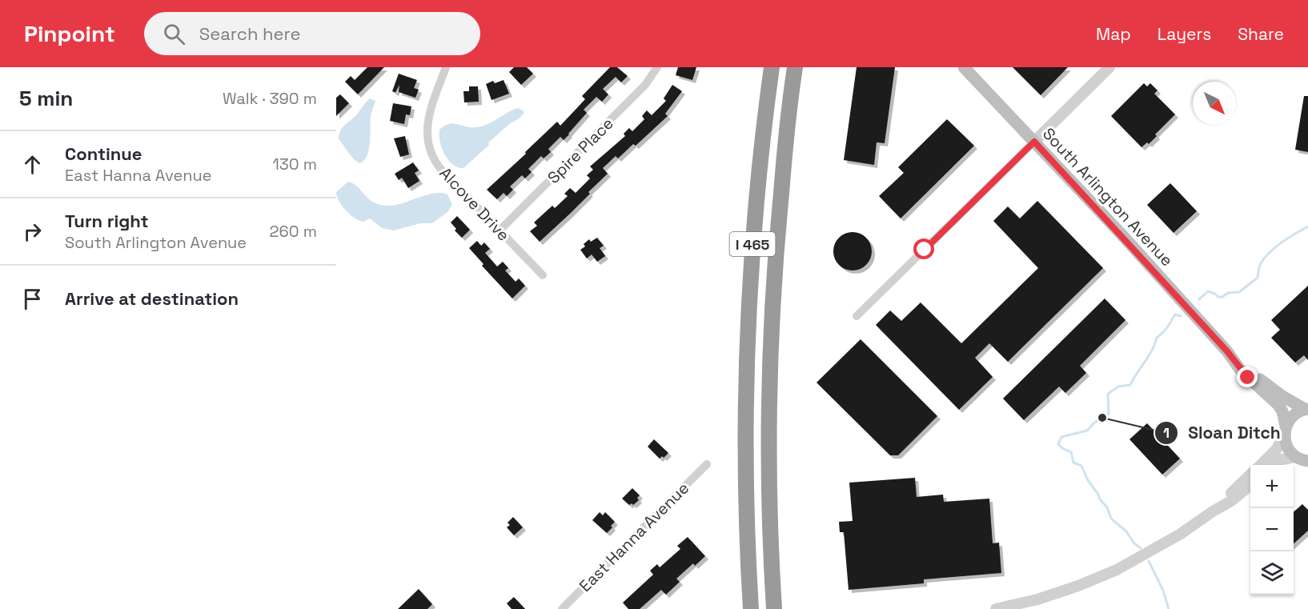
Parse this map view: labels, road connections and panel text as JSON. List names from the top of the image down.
{
  "streets": {
    "highway": ["I 465"],
    "main road": ["South Arlington Avenue"],
    "street": ["Spire Place", "Alcove Drive", "East Hanna Avenue"]
  },
  "crossings": [
    ["Spire Place", "Alcove Drive"]
  ],
  "places": ["Sloan Ditch"],
  "north": "bottom right",
  "page": {
    "header": "Pinpoint",
    "search": "Search here",
    "nav": ["Map", "Layers", "Share"],
    "heading": ["5 min", "Walk · 390 m"],
    "list": [
      ["Continue", "East Hanna Avenue", "130 m"],
      ["Turn right", "South Arlington Avenue", "260 m"],
      "Arrive at destination"
    ],
    "map_buttons": ["+", "−"]
  }
}
